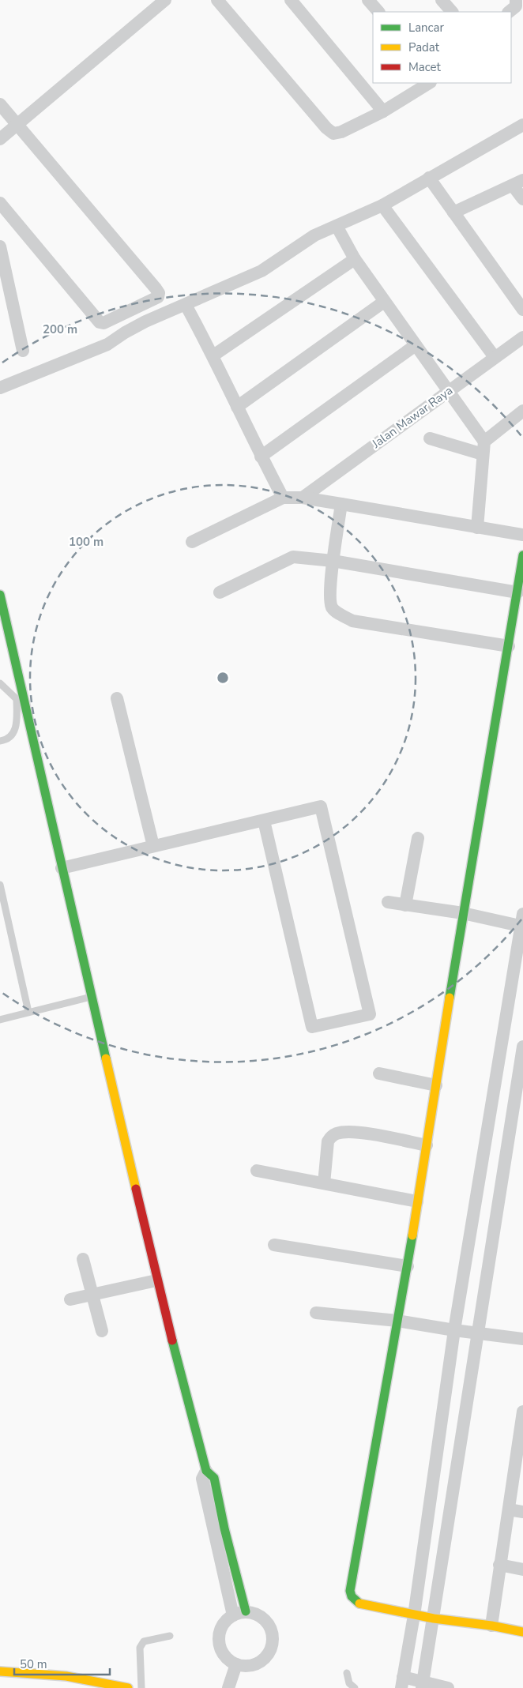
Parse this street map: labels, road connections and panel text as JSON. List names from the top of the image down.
{
  "streets": {
    "street": ["Jalan Mawar Raya"]
  },
  "legend": ["Lancar", "Padat", "Macet"],
  "scale_bar": "50 m",
  "rings": ["200 m", "100 m"]
}
